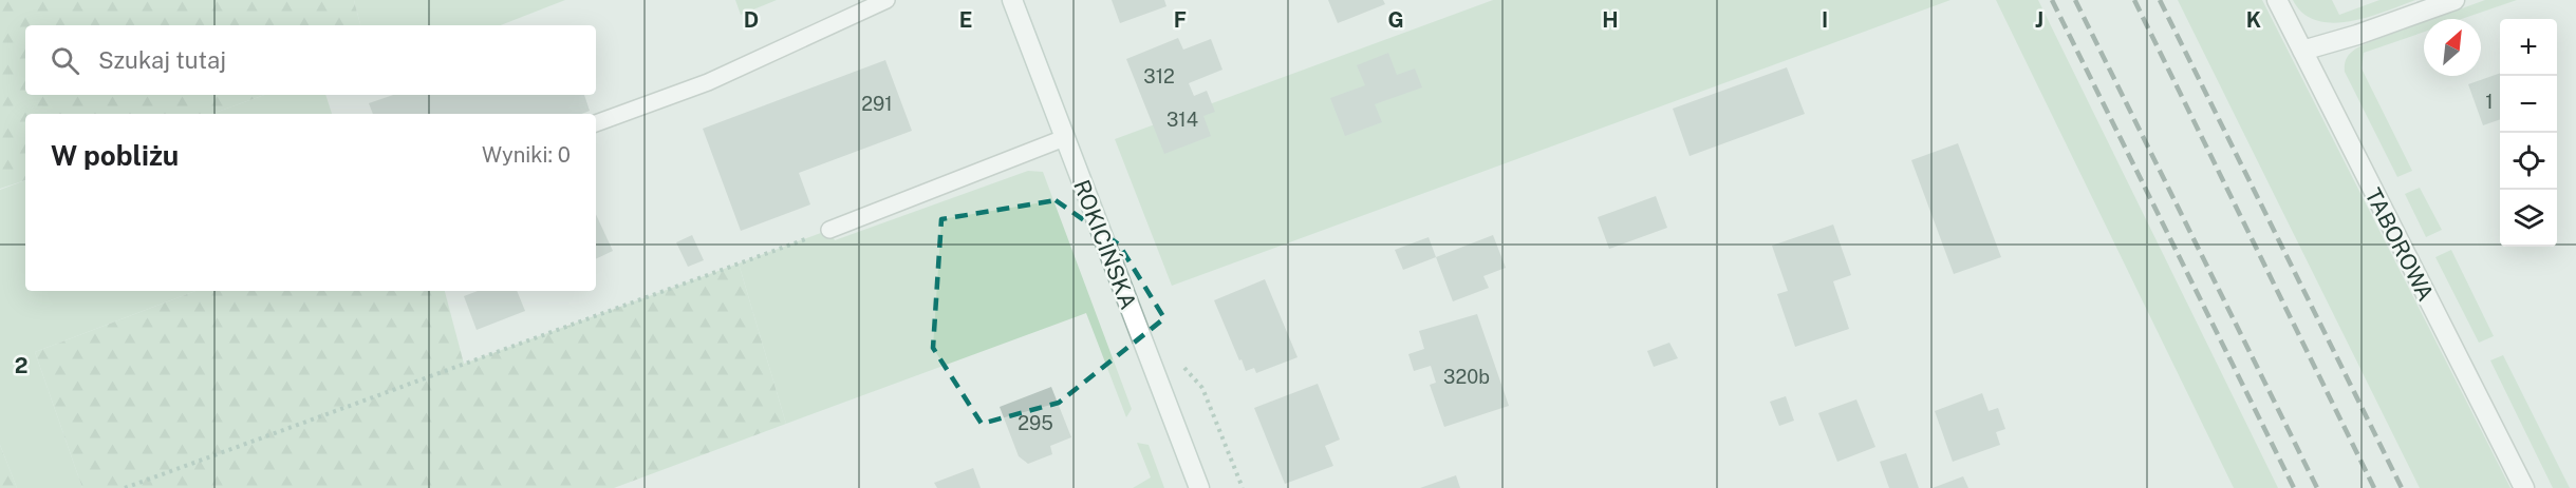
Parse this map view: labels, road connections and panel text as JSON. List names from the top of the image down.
{
  "streets": {
    "street": ["ROKICIŃSKA", "TABOROWA"]
  },
  "house_numbers": [
    "312",
    "1",
    "291",
    "314",
    "320b",
    "295"
  ],
  "north": "top right",
  "page": {
    "map_buttons": ["+", "−"],
    "search": "Szukaj tutaj",
    "heading": ["W pobliżu", "Wyniki: 0"]
  },
  "grid": {
    "columns": [
      "D",
      "E",
      "F",
      "G",
      "H",
      "I",
      "J",
      "K"
    ],
    "rows": ["2"]
  }
}
